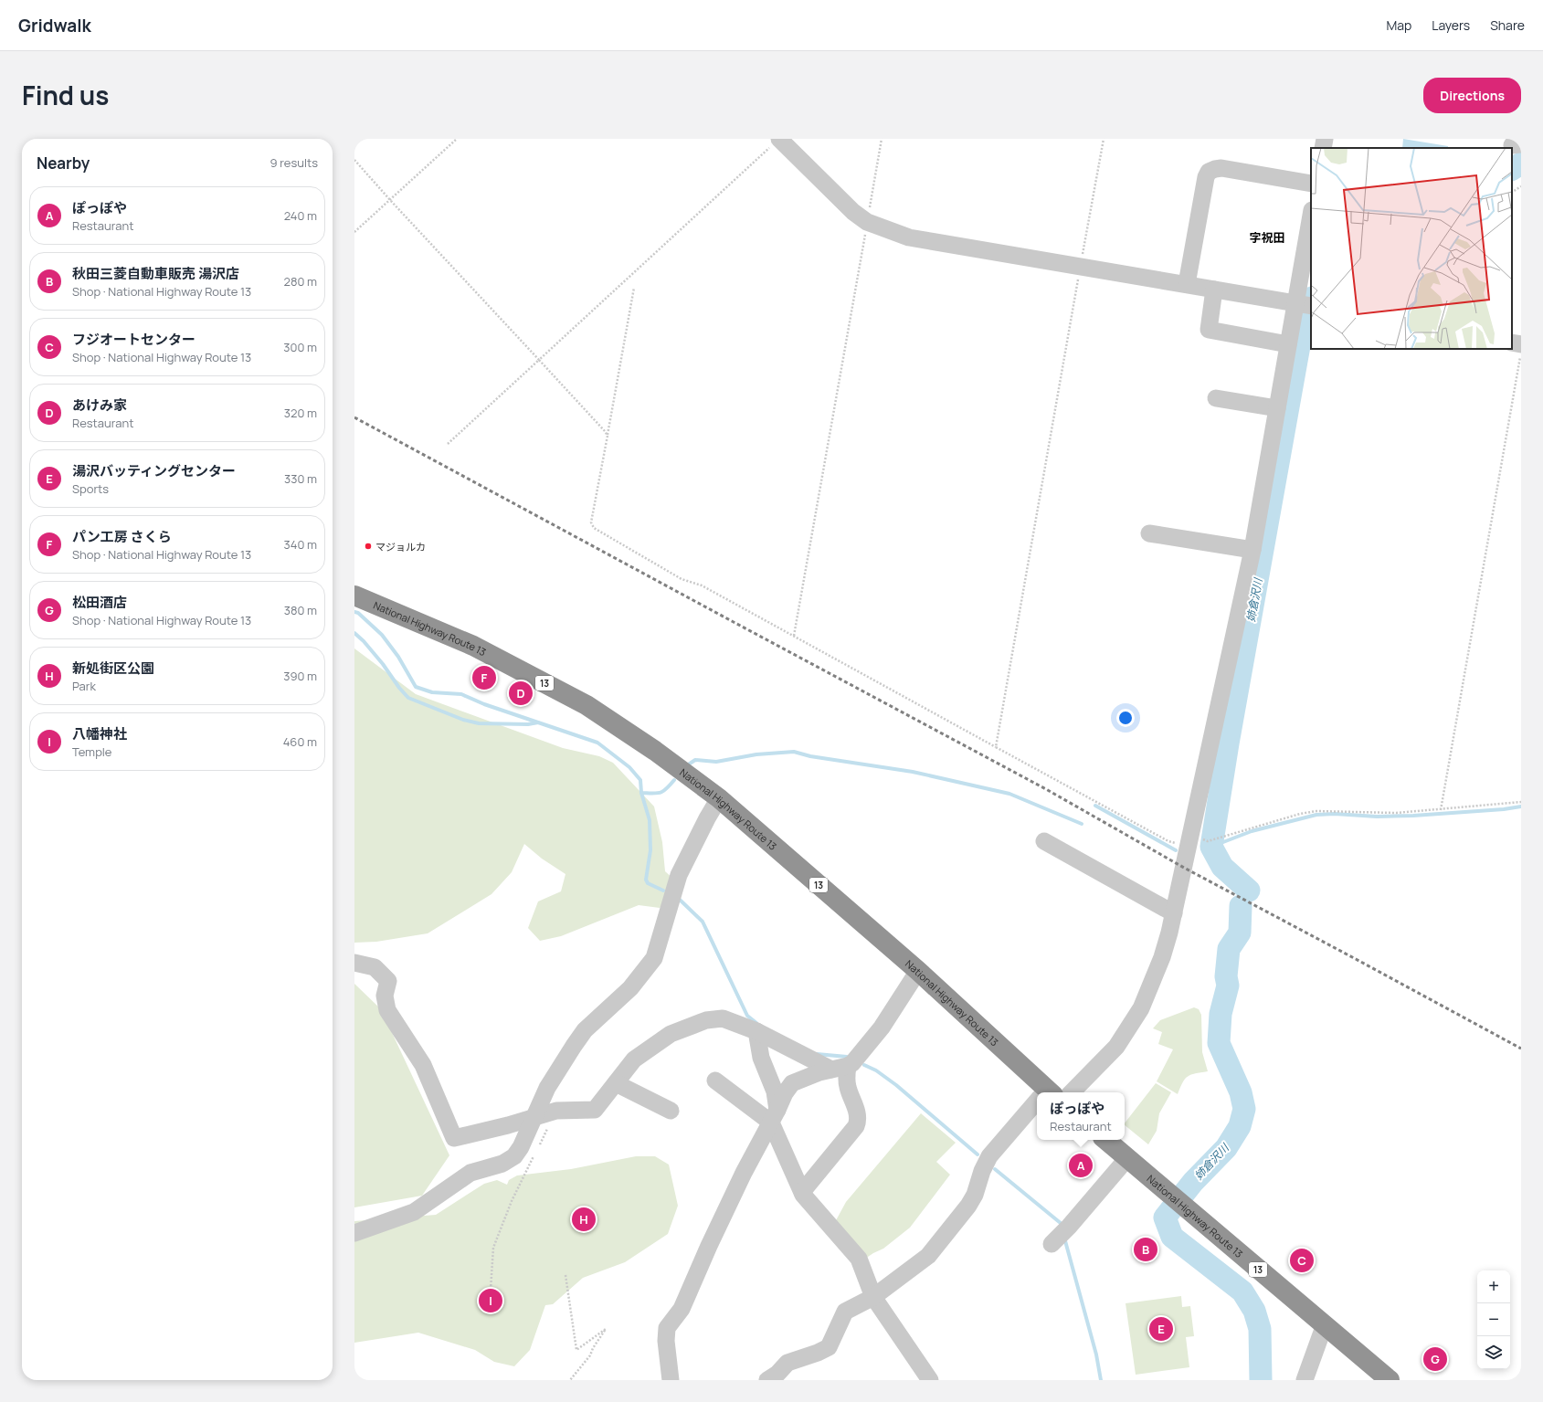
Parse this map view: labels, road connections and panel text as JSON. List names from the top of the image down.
{
  "streets": {
    "highway": ["National Highway Route 13", "13"]
  },
  "districts": ["字祝田"],
  "water": ["姉倉沢川"],
  "places": ["マジョルカ"],
  "page": {
    "header": "Gridwalk",
    "nav": ["Map", "Layers", "Share"],
    "title": "Find us",
    "buttons": "Directions",
    "heading": ["Nearby", "9 results"],
    "list": [
      {
        "mark": "A",
        "name": "ぽっぽや",
        "note": "Restaurant",
        "value": "240 m"
      },
      {
        "mark": "B",
        "name": "秋田三菱自動車販売 湯沢店",
        "note": "Shop · National Highway Route 13",
        "value": "280 m"
      },
      {
        "mark": "C",
        "name": "フジオートセンター",
        "note": "Shop · National Highway Route 13",
        "value": "300 m"
      },
      {
        "mark": "D",
        "name": "あけみ家",
        "note": "Restaurant",
        "value": "320 m"
      },
      {
        "mark": "E",
        "name": "湯沢バッティングセンター",
        "note": "Sports",
        "value": "330 m"
      },
      {
        "mark": "F",
        "name": "パン工房 さくら",
        "note": "Shop · National Highway Route 13",
        "value": "340 m"
      },
      {
        "mark": "G",
        "name": "松田酒店",
        "note": "Shop · National Highway Route 13",
        "value": "380 m"
      },
      {
        "mark": "H",
        "name": "新処街区公園",
        "note": "Park",
        "value": "390 m"
      },
      {
        "mark": "I",
        "name": "八幡神社",
        "note": "Temple",
        "value": "460 m"
      }
    ],
    "pins": [
      "F",
      "D",
      "A",
      "H",
      "B",
      "C",
      "I",
      "E",
      "G"
    ],
    "popup": ["ぽっぽや", "Restaurant"],
    "map_buttons": ["+", "−"]
  }
}
